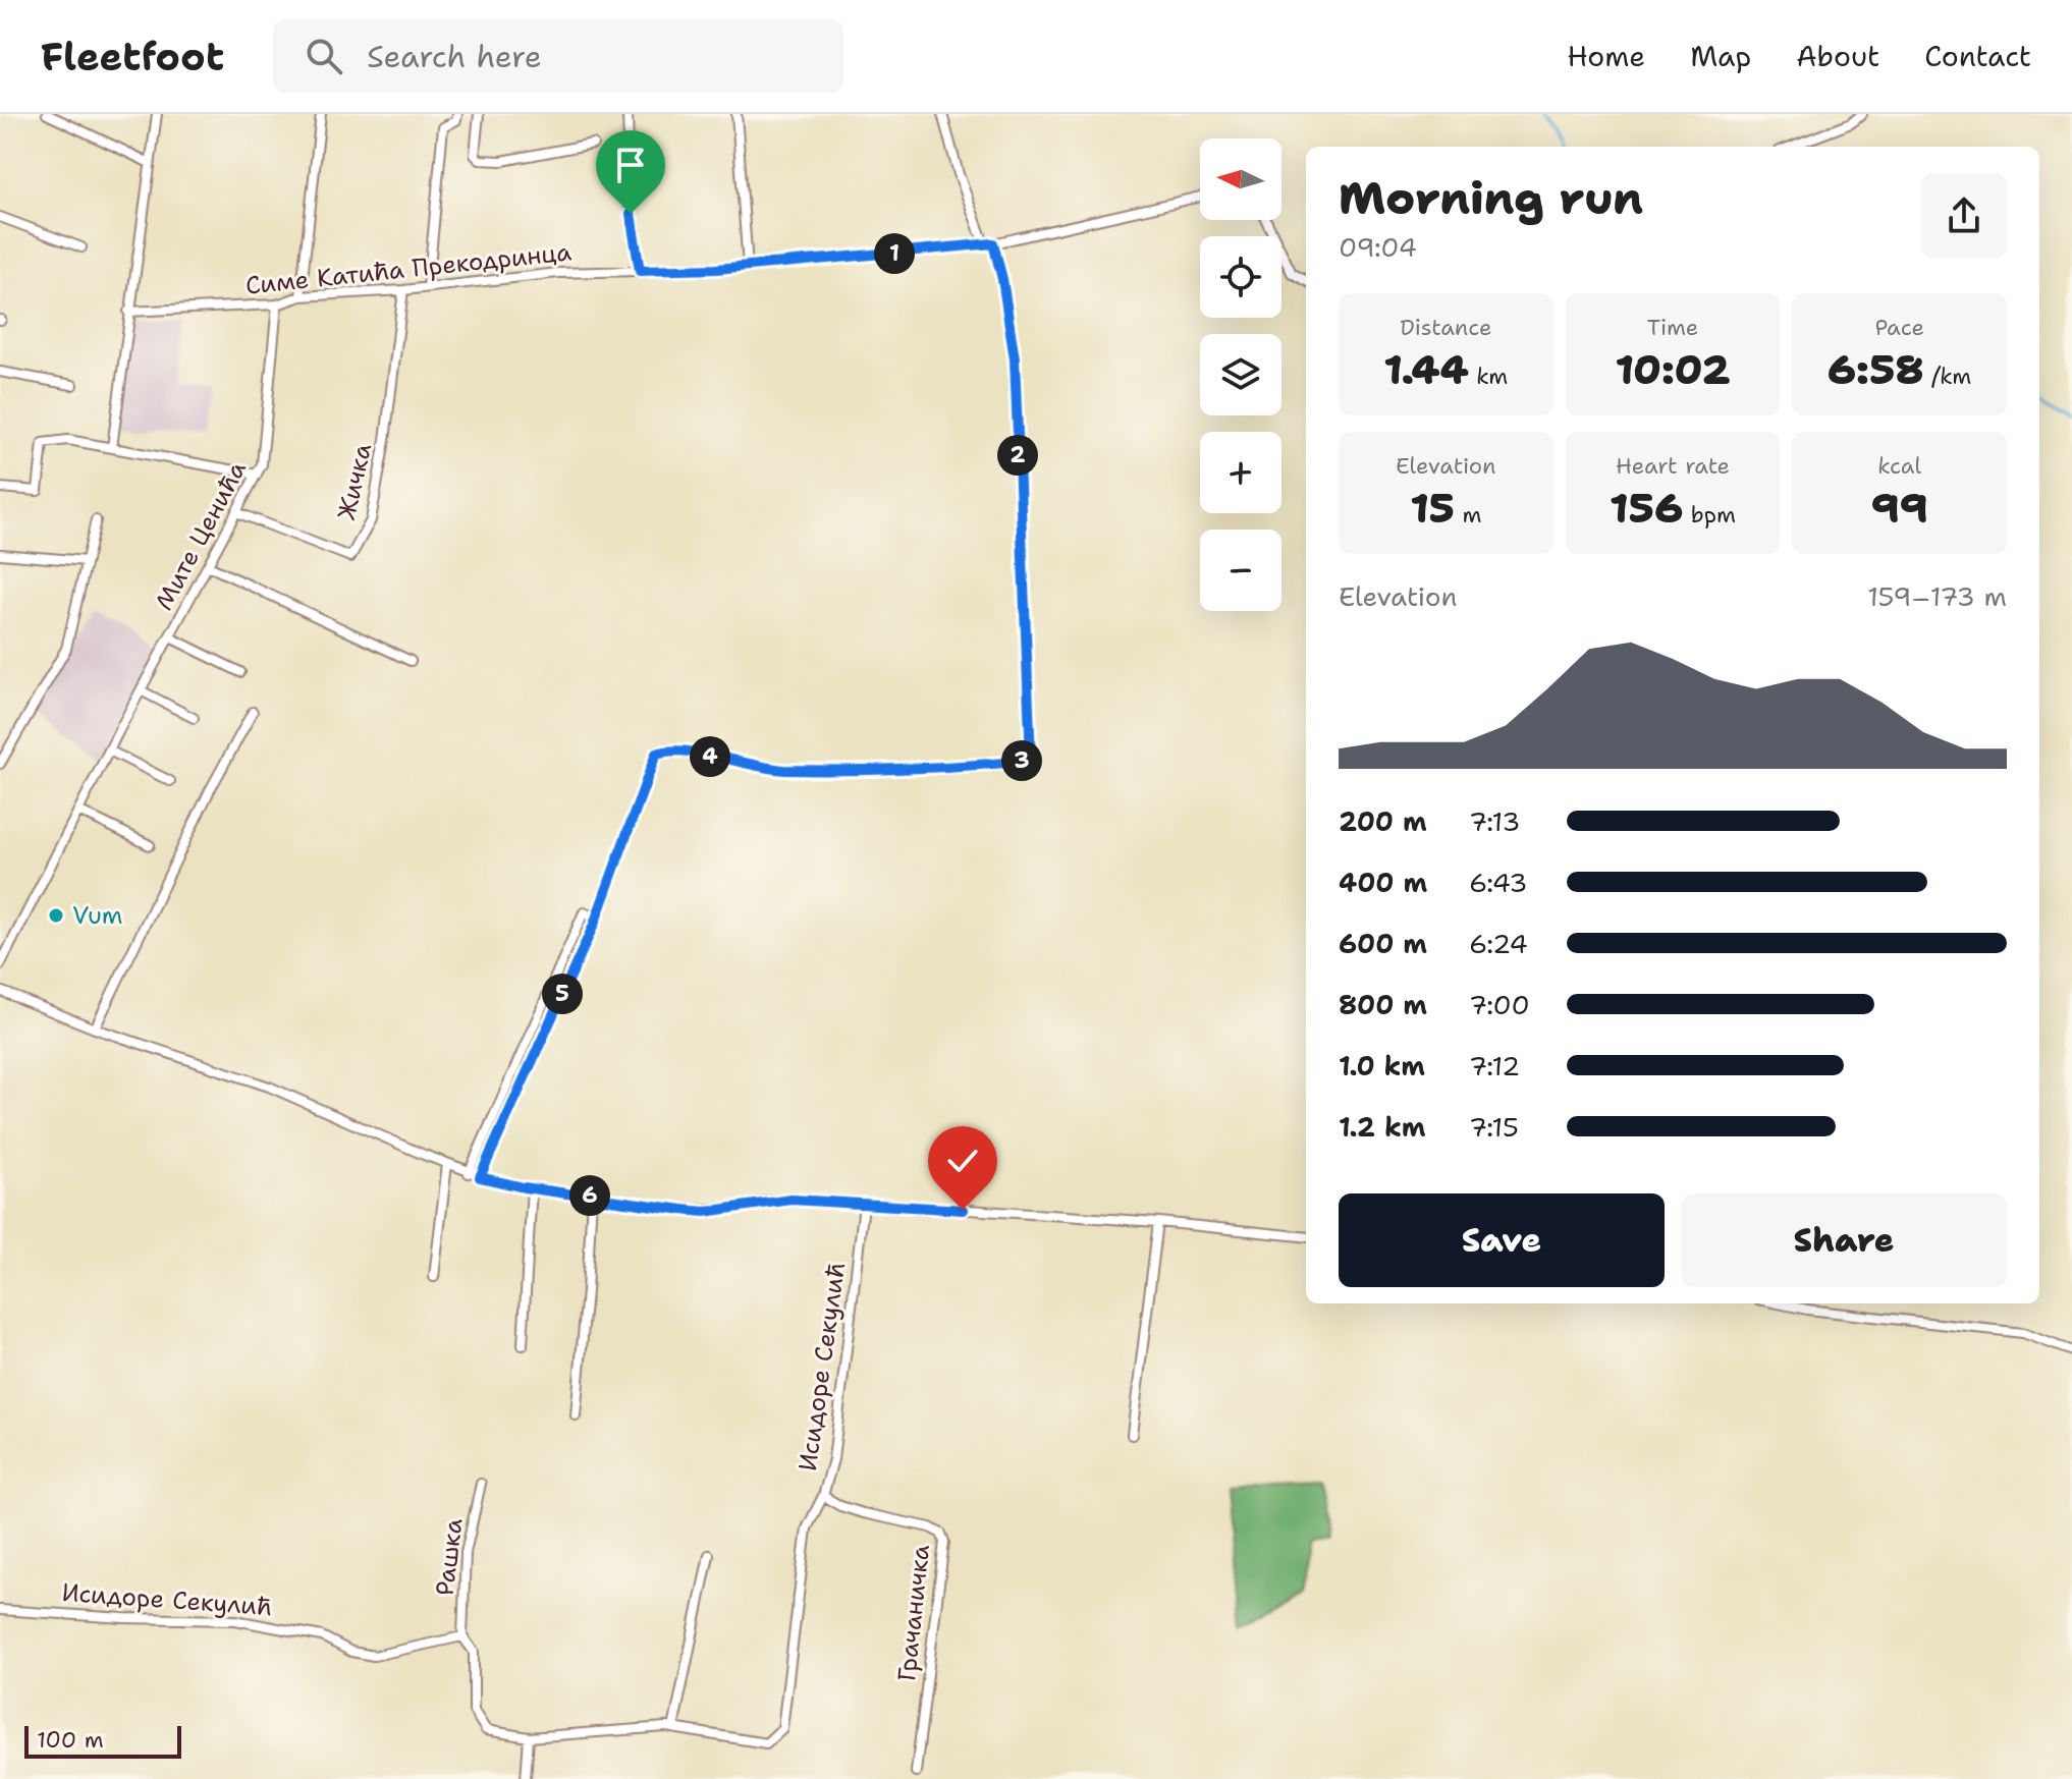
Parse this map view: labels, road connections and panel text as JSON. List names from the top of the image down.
{
  "streets": {
    "street": [
      "Симе Катића Прекодринца",
      "Жичка",
      "Мите Ценића",
      "Исидоре Секулић",
      "Рашка",
      "Грачаничка"
    ]
  },
  "crossings": [
    ["Симе Катића Прекодринца", "Жичка"],
    ["Симе Катића Прекодринца", "Мите Ценића"],
    ["Жичка", "Мите Ценића"],
    ["Исидоре Секулић", "Рашка"],
    ["Исидоре Секулић", "Грачаничка"]
  ],
  "places": ["Vum"],
  "scale_bar": "100 m",
  "north": "left",
  "page": {
    "header": "Fleetfoot",
    "search": "Search here",
    "nav": [
      "Home",
      "Map",
      "About",
      "Contact"
    ],
    "map_buttons": ["+", "−"],
    "heading": ["Morning run", "09:04"],
    "pins": [
      "1",
      "2",
      "4",
      "3",
      "5",
      "6"
    ],
    "stats": [
      ["Distance", "1.44 km"],
      ["Time", "10:02"],
      ["Pace", "6:58 /km"],
      ["Elevation", "15 m"],
      ["Heart rate", "156 bpm"],
      ["kcal", "99"]
    ],
    "chart": ["Elevation", "159–173 m"],
    "list": [
      {
        "name": "200 m",
        "note": "7:13"
      },
      {
        "name": "400 m",
        "note": "6:43"
      },
      {
        "name": "600 m",
        "note": "6:24"
      },
      {
        "name": "800 m",
        "note": "7:00"
      },
      {
        "name": "1.0 km",
        "note": "7:12"
      },
      {
        "name": "1.2 km",
        "note": "7:15"
      }
    ],
    "buttons": ["Save", "Share"],
    "scale": "100 m"
  }
}
